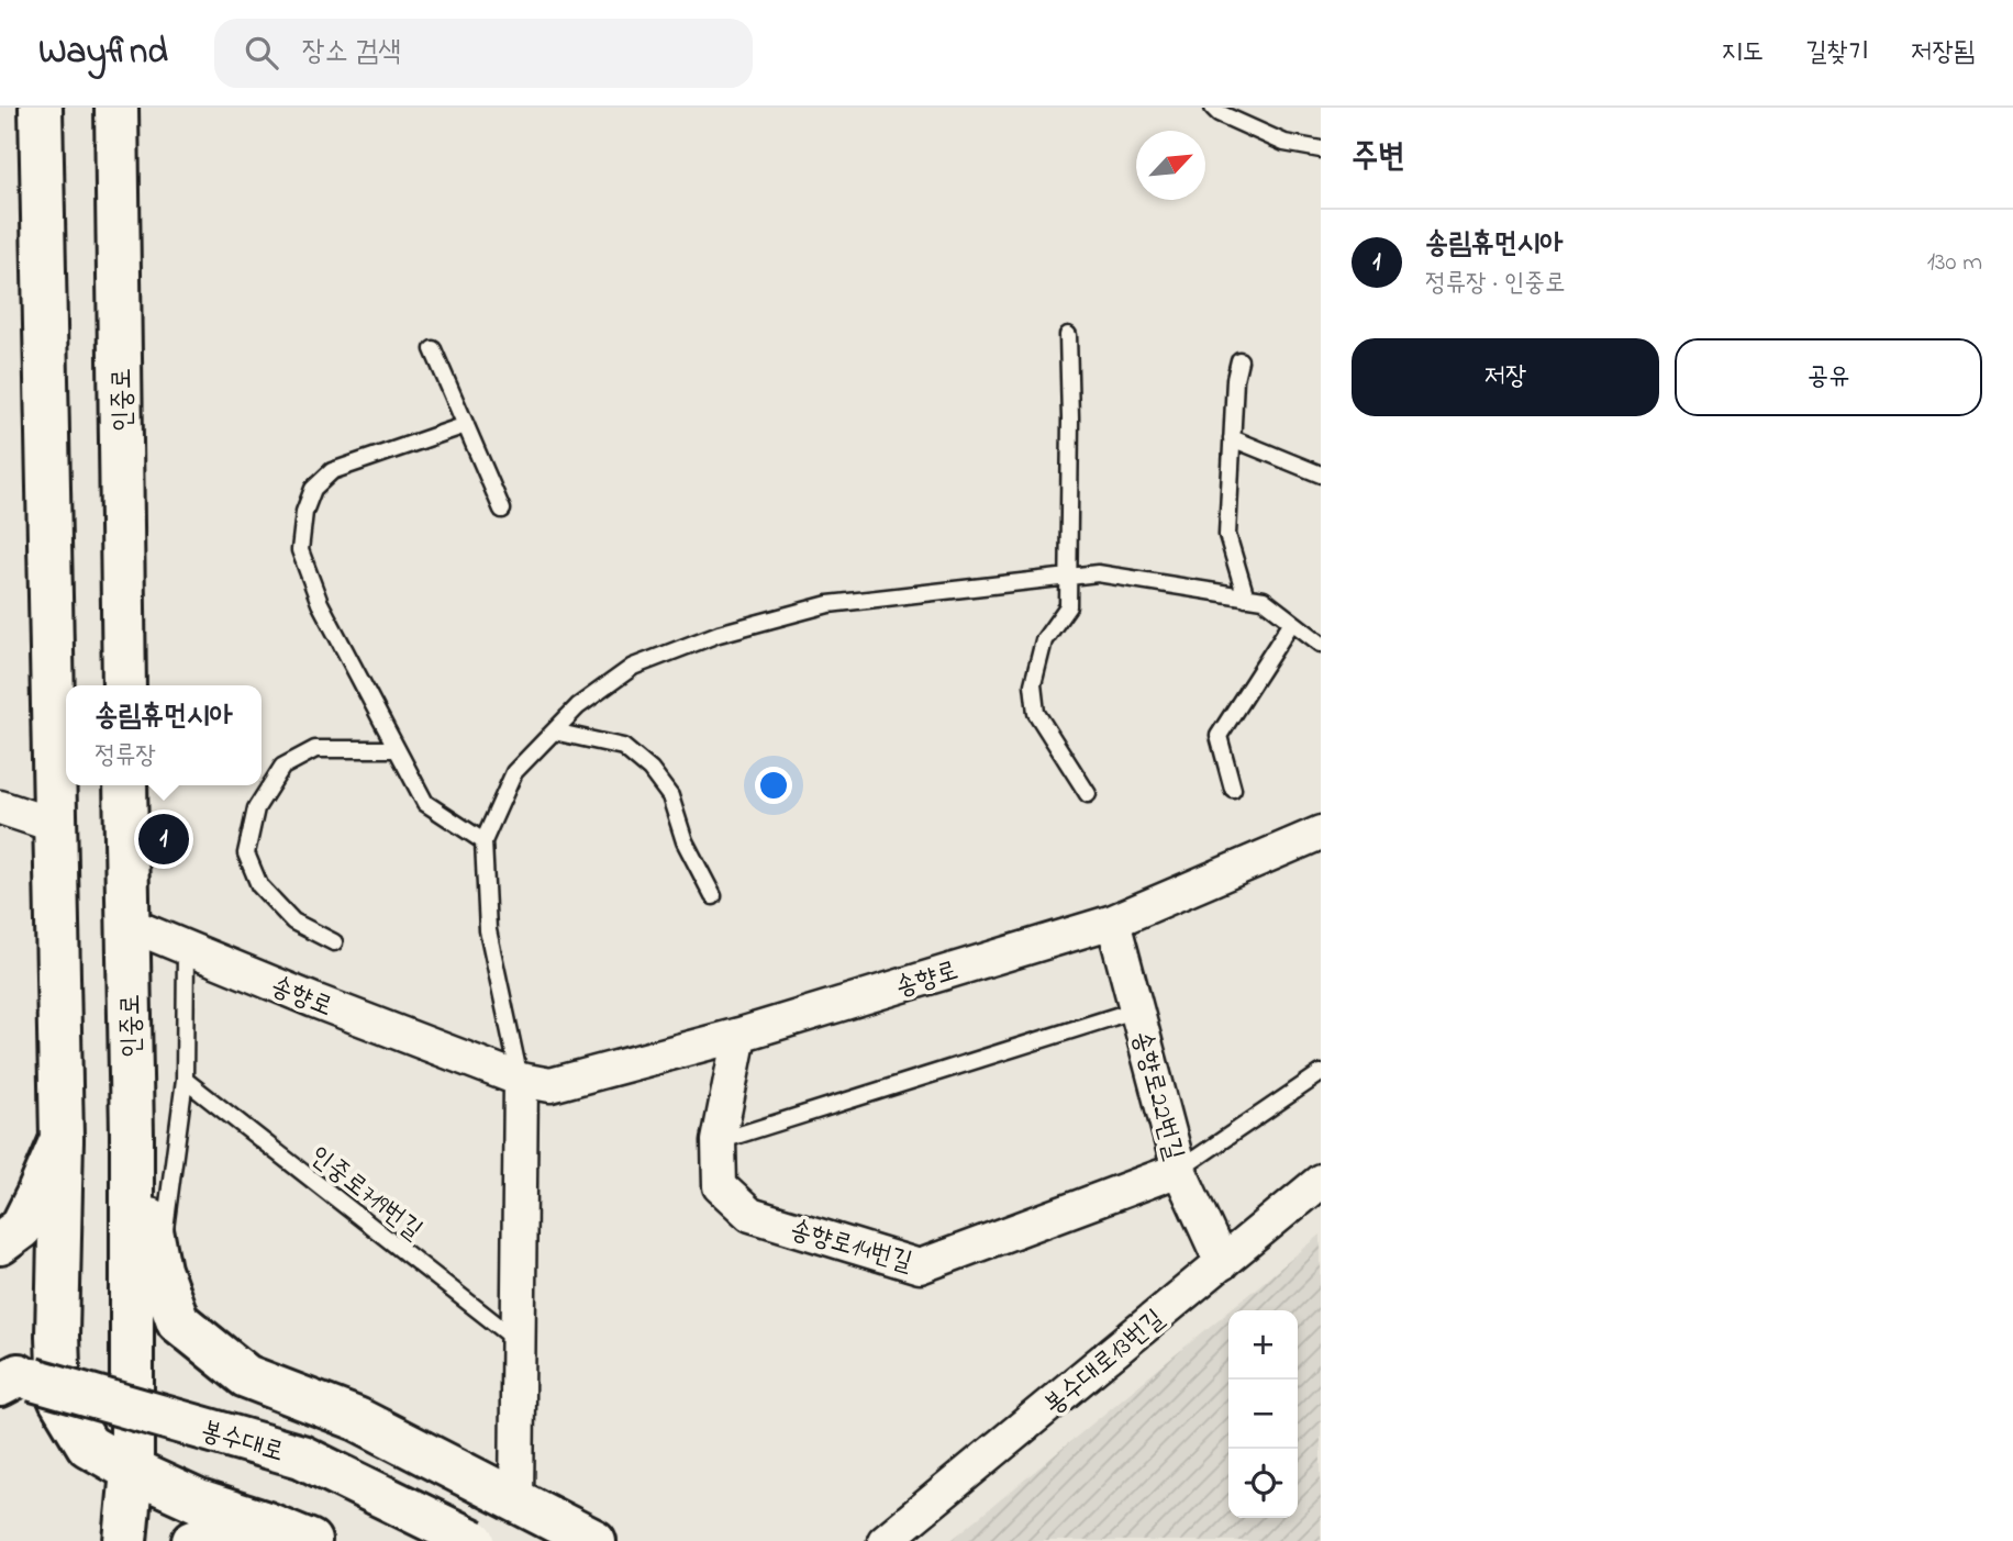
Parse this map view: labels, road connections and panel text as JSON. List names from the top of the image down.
{
  "streets": {
    "main road": ["인중로", "봉수대로"],
    "street": [
      "송향로",
      "송향로22번길",
      "송향로14번길",
      "봉수대로13번길"
    ],
    "lane": ["인중로719번길"]
  },
  "crossings": [
    ["인중로", "송향로"],
    ["송향로", "송향로22번길"],
    ["송향로", "송향로14번길"],
    ["송향로22번길", "송향로14번길"],
    ["송향로22번길", "봉수대로13번길"]
  ],
  "north": "top right",
  "page": {
    "header": "Wayfind",
    "search": "장소 검색",
    "nav": ["지도", "길찾기", "저장됨"],
    "heading": "주변",
    "list": [
      {
        "mark": "1",
        "name": "송림휴먼시아",
        "note": "정류장 · 인중로",
        "value": "130 m"
      }
    ],
    "buttons": ["저장", "공유"],
    "popup": ["송림휴먼시아", "정류장"],
    "pins": "1",
    "map_buttons": ["+", "−"]
  }
}
